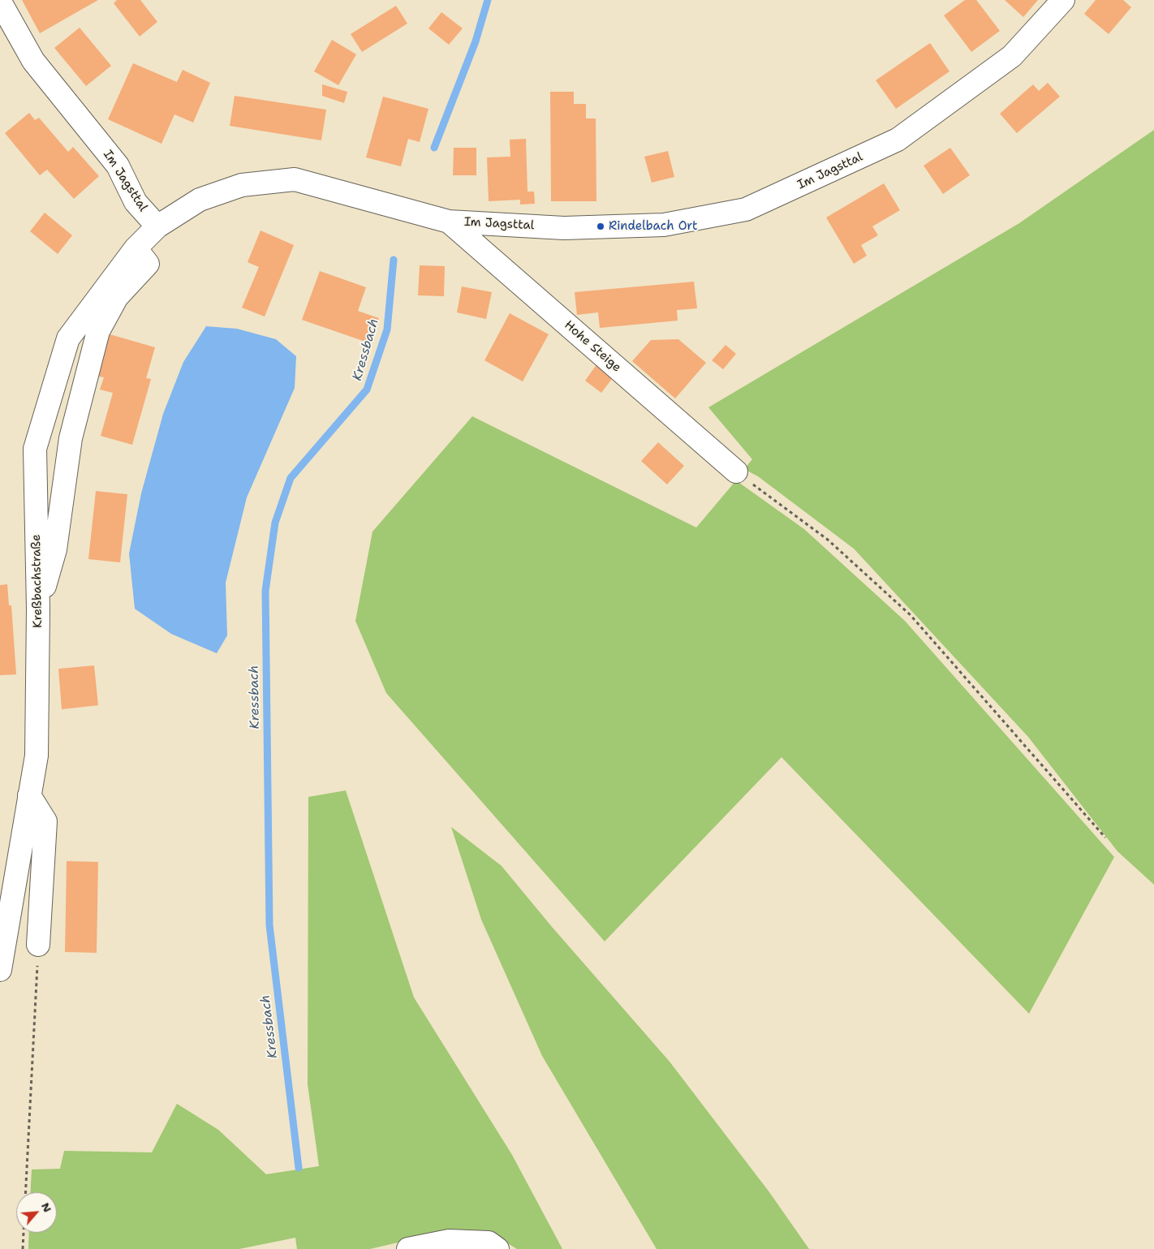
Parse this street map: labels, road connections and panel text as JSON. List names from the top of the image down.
{
  "streets": {
    "street": ["Im Jagsttal", "Hohe Steige", "Kreßbachstraße"]
  },
  "crossings": [
    ["Im Jagsttal", "Hohe Steige"],
    ["Im Jagsttal", "Kreßbachstraße"]
  ],
  "water": ["Kressbach"],
  "places": ["Rindelbach Ort"],
  "north": "top right"
}
